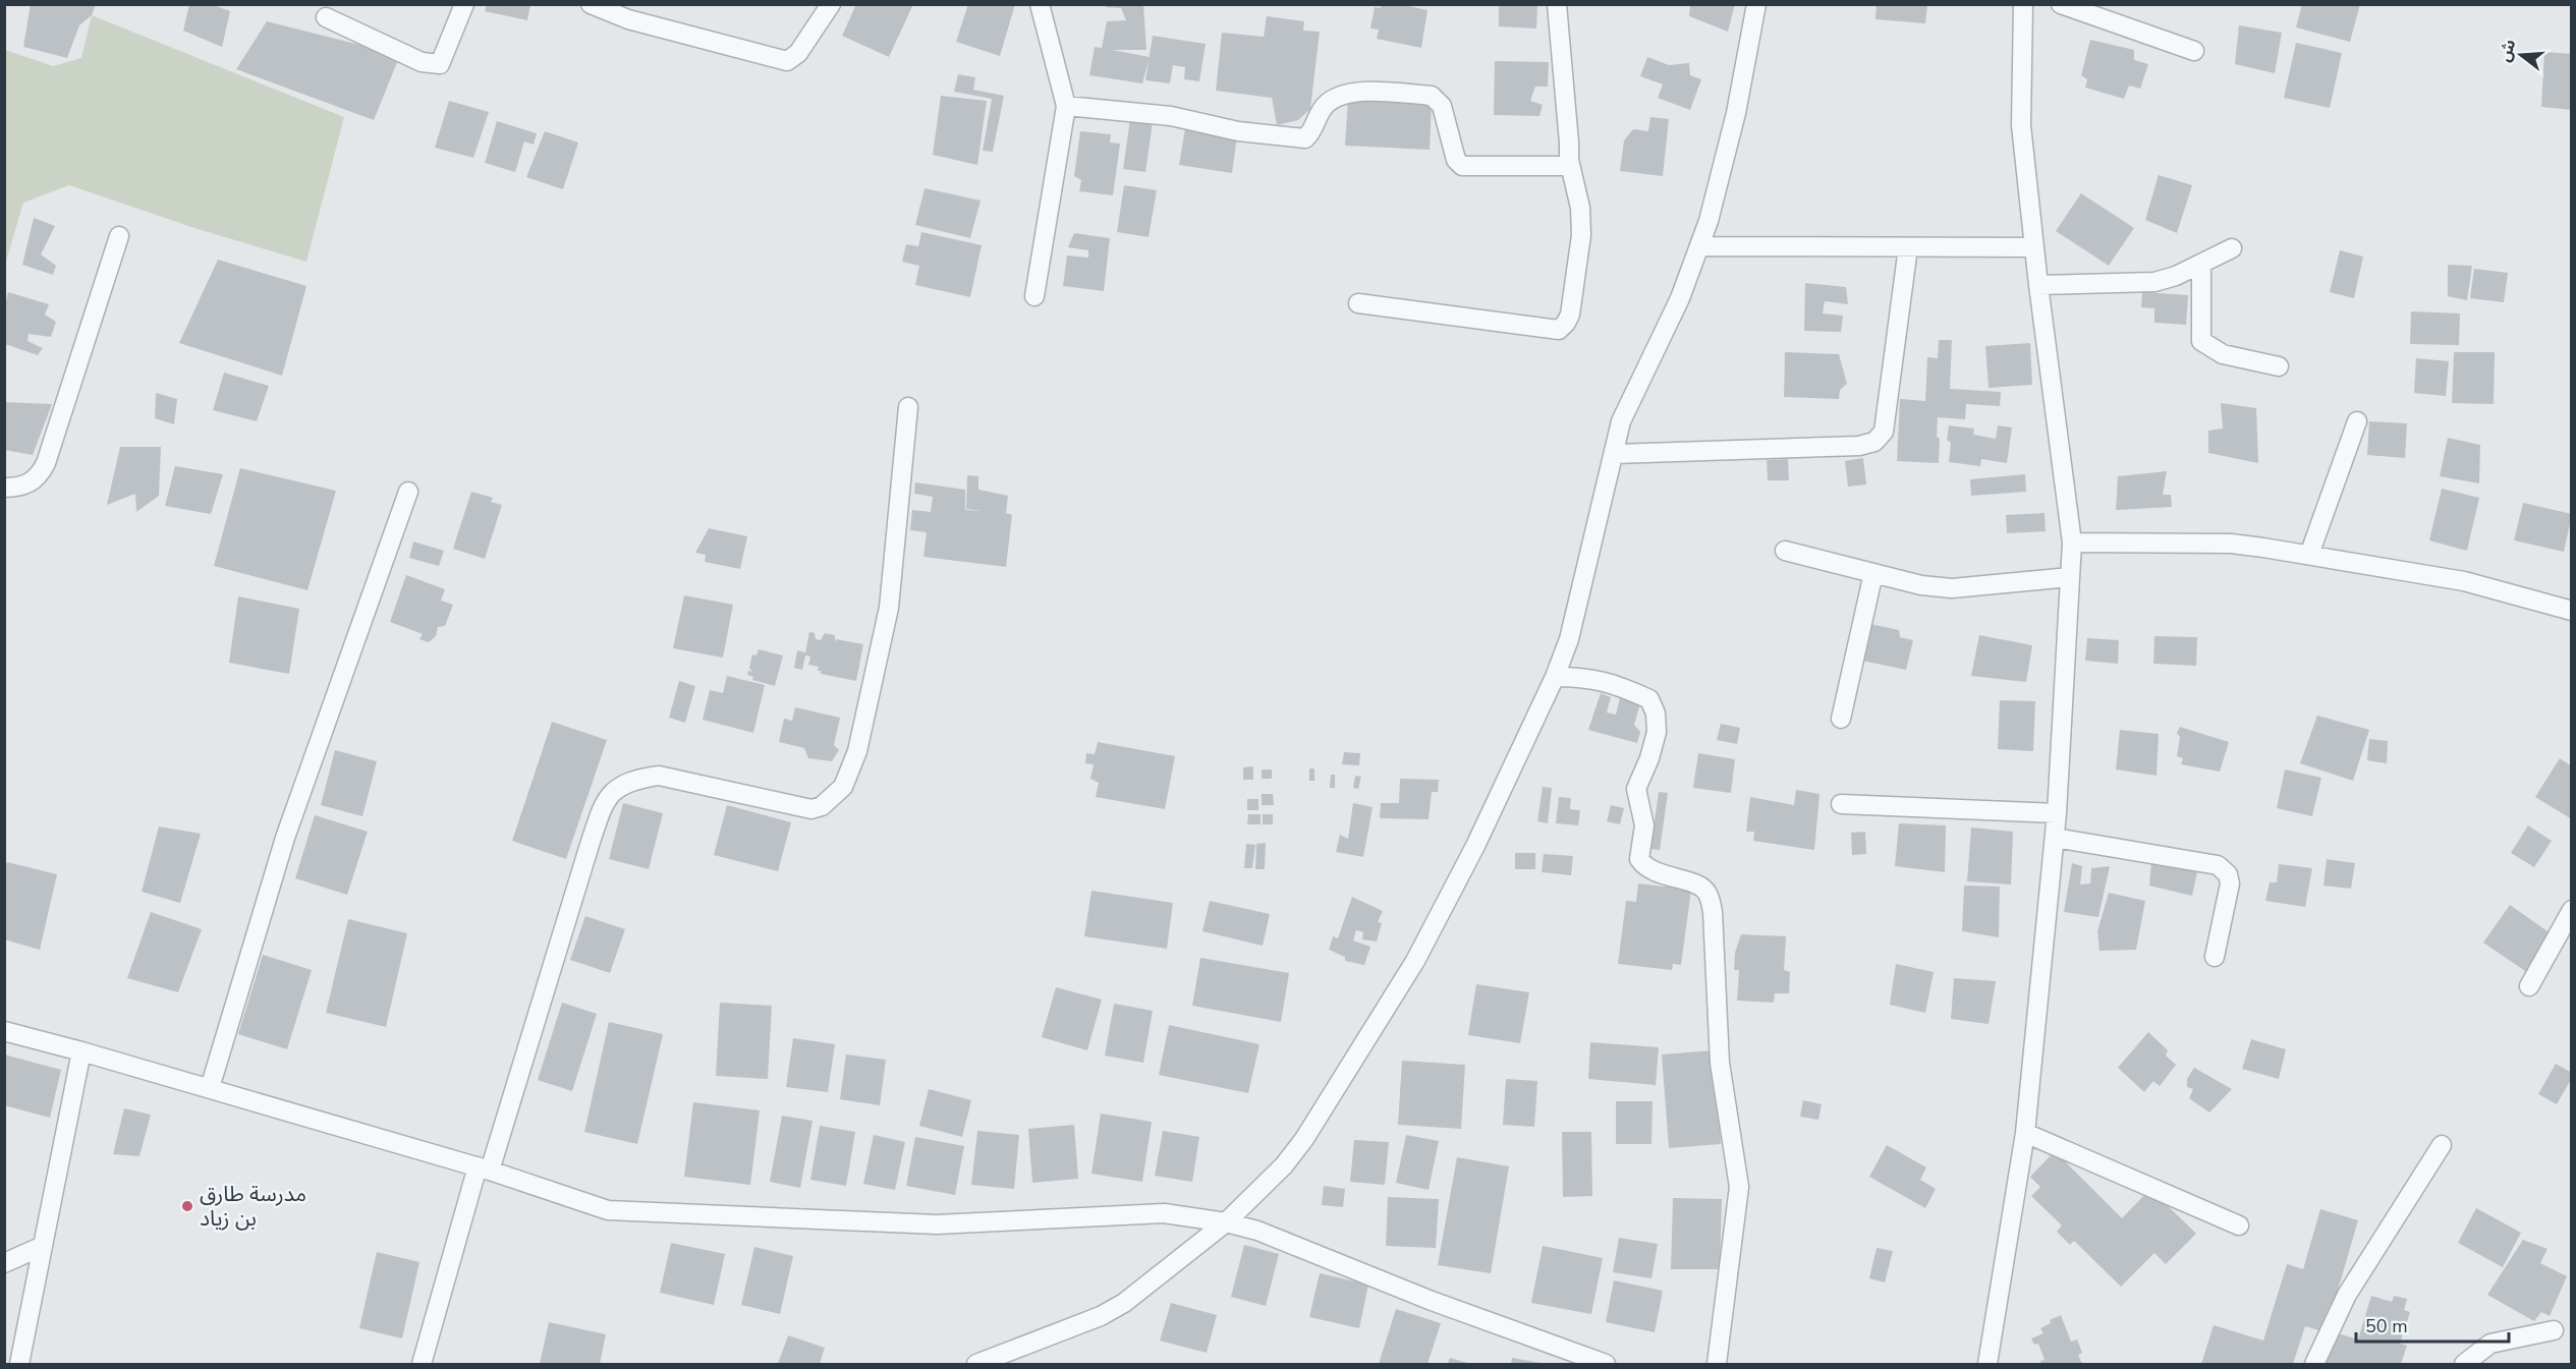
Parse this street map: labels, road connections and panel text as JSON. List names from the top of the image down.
{
  "places": ["مدرسة طارق بن زياد"],
  "scale_bar": "50 m",
  "north": "left"
}
